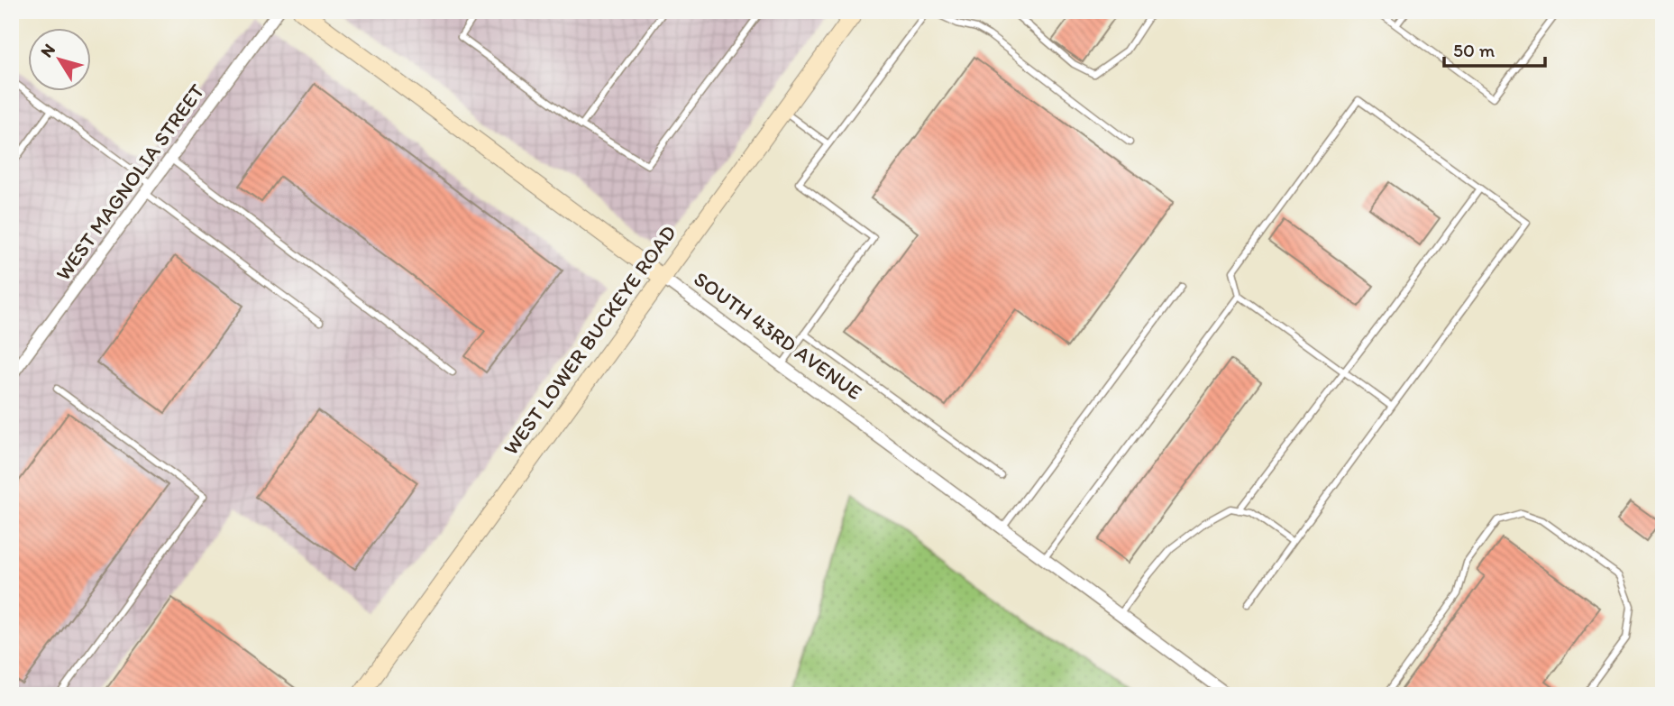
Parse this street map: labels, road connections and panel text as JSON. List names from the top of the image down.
{
  "streets": {
    "main road": ["SOUTH 43RD AVENUE", "WEST LOWER BUCKEYE ROAD"],
    "street": ["WEST MAGNOLIA STREET"]
  },
  "crossings": [
    ["SOUTH 43RD AVENUE", "WEST LOWER BUCKEYE ROAD"]
  ],
  "scale_bar": "50 m",
  "north": "top left"
}
